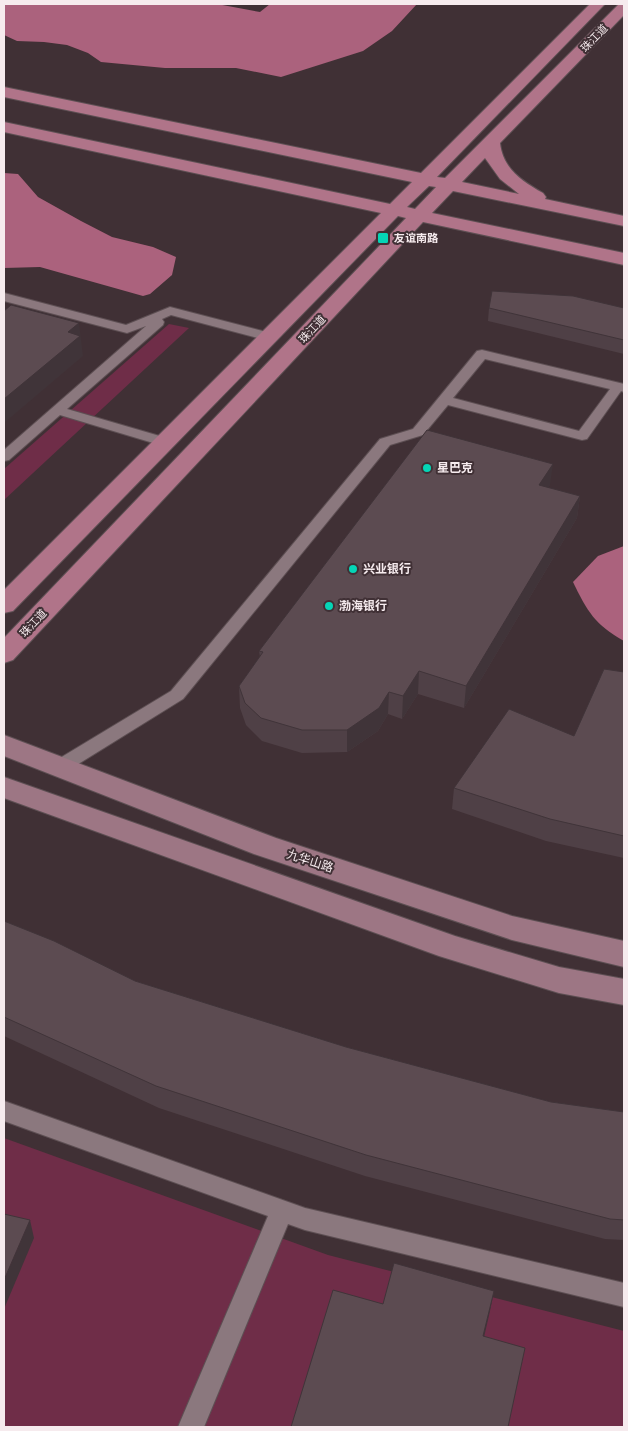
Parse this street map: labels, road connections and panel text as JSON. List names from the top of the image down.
{
  "streets": {
    "main road": ["珠江道"],
    "street": ["九华山路"]
  },
  "places": {
    "transit": ["友谊南路"],
    "other": ["星巴克", "兴业银行", "渤海银行"]
  }
}
